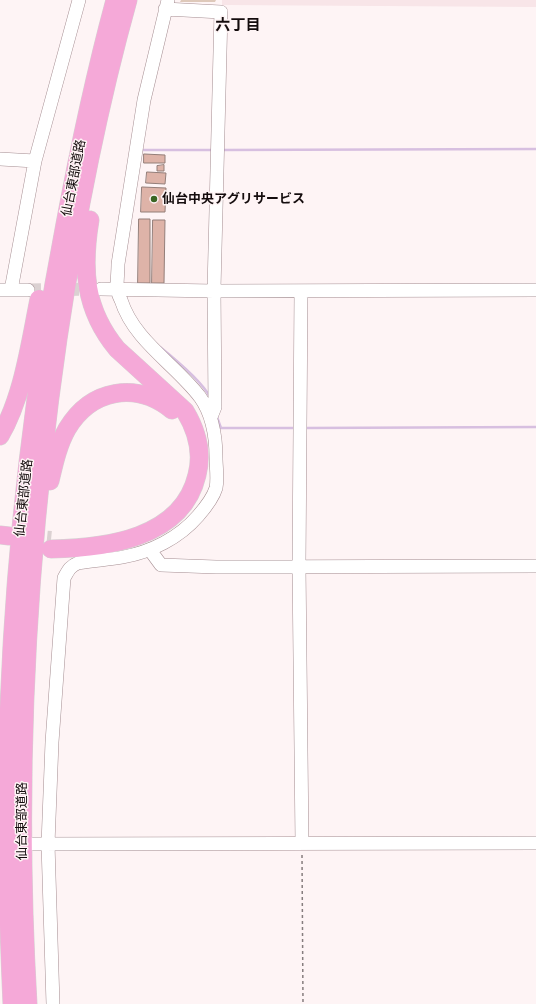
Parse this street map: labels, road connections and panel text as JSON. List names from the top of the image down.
{
  "streets": {
    "highway": ["仙台東部道路"]
  },
  "districts": ["六丁目"],
  "places": ["仙台中央アグリサービス"]
}
